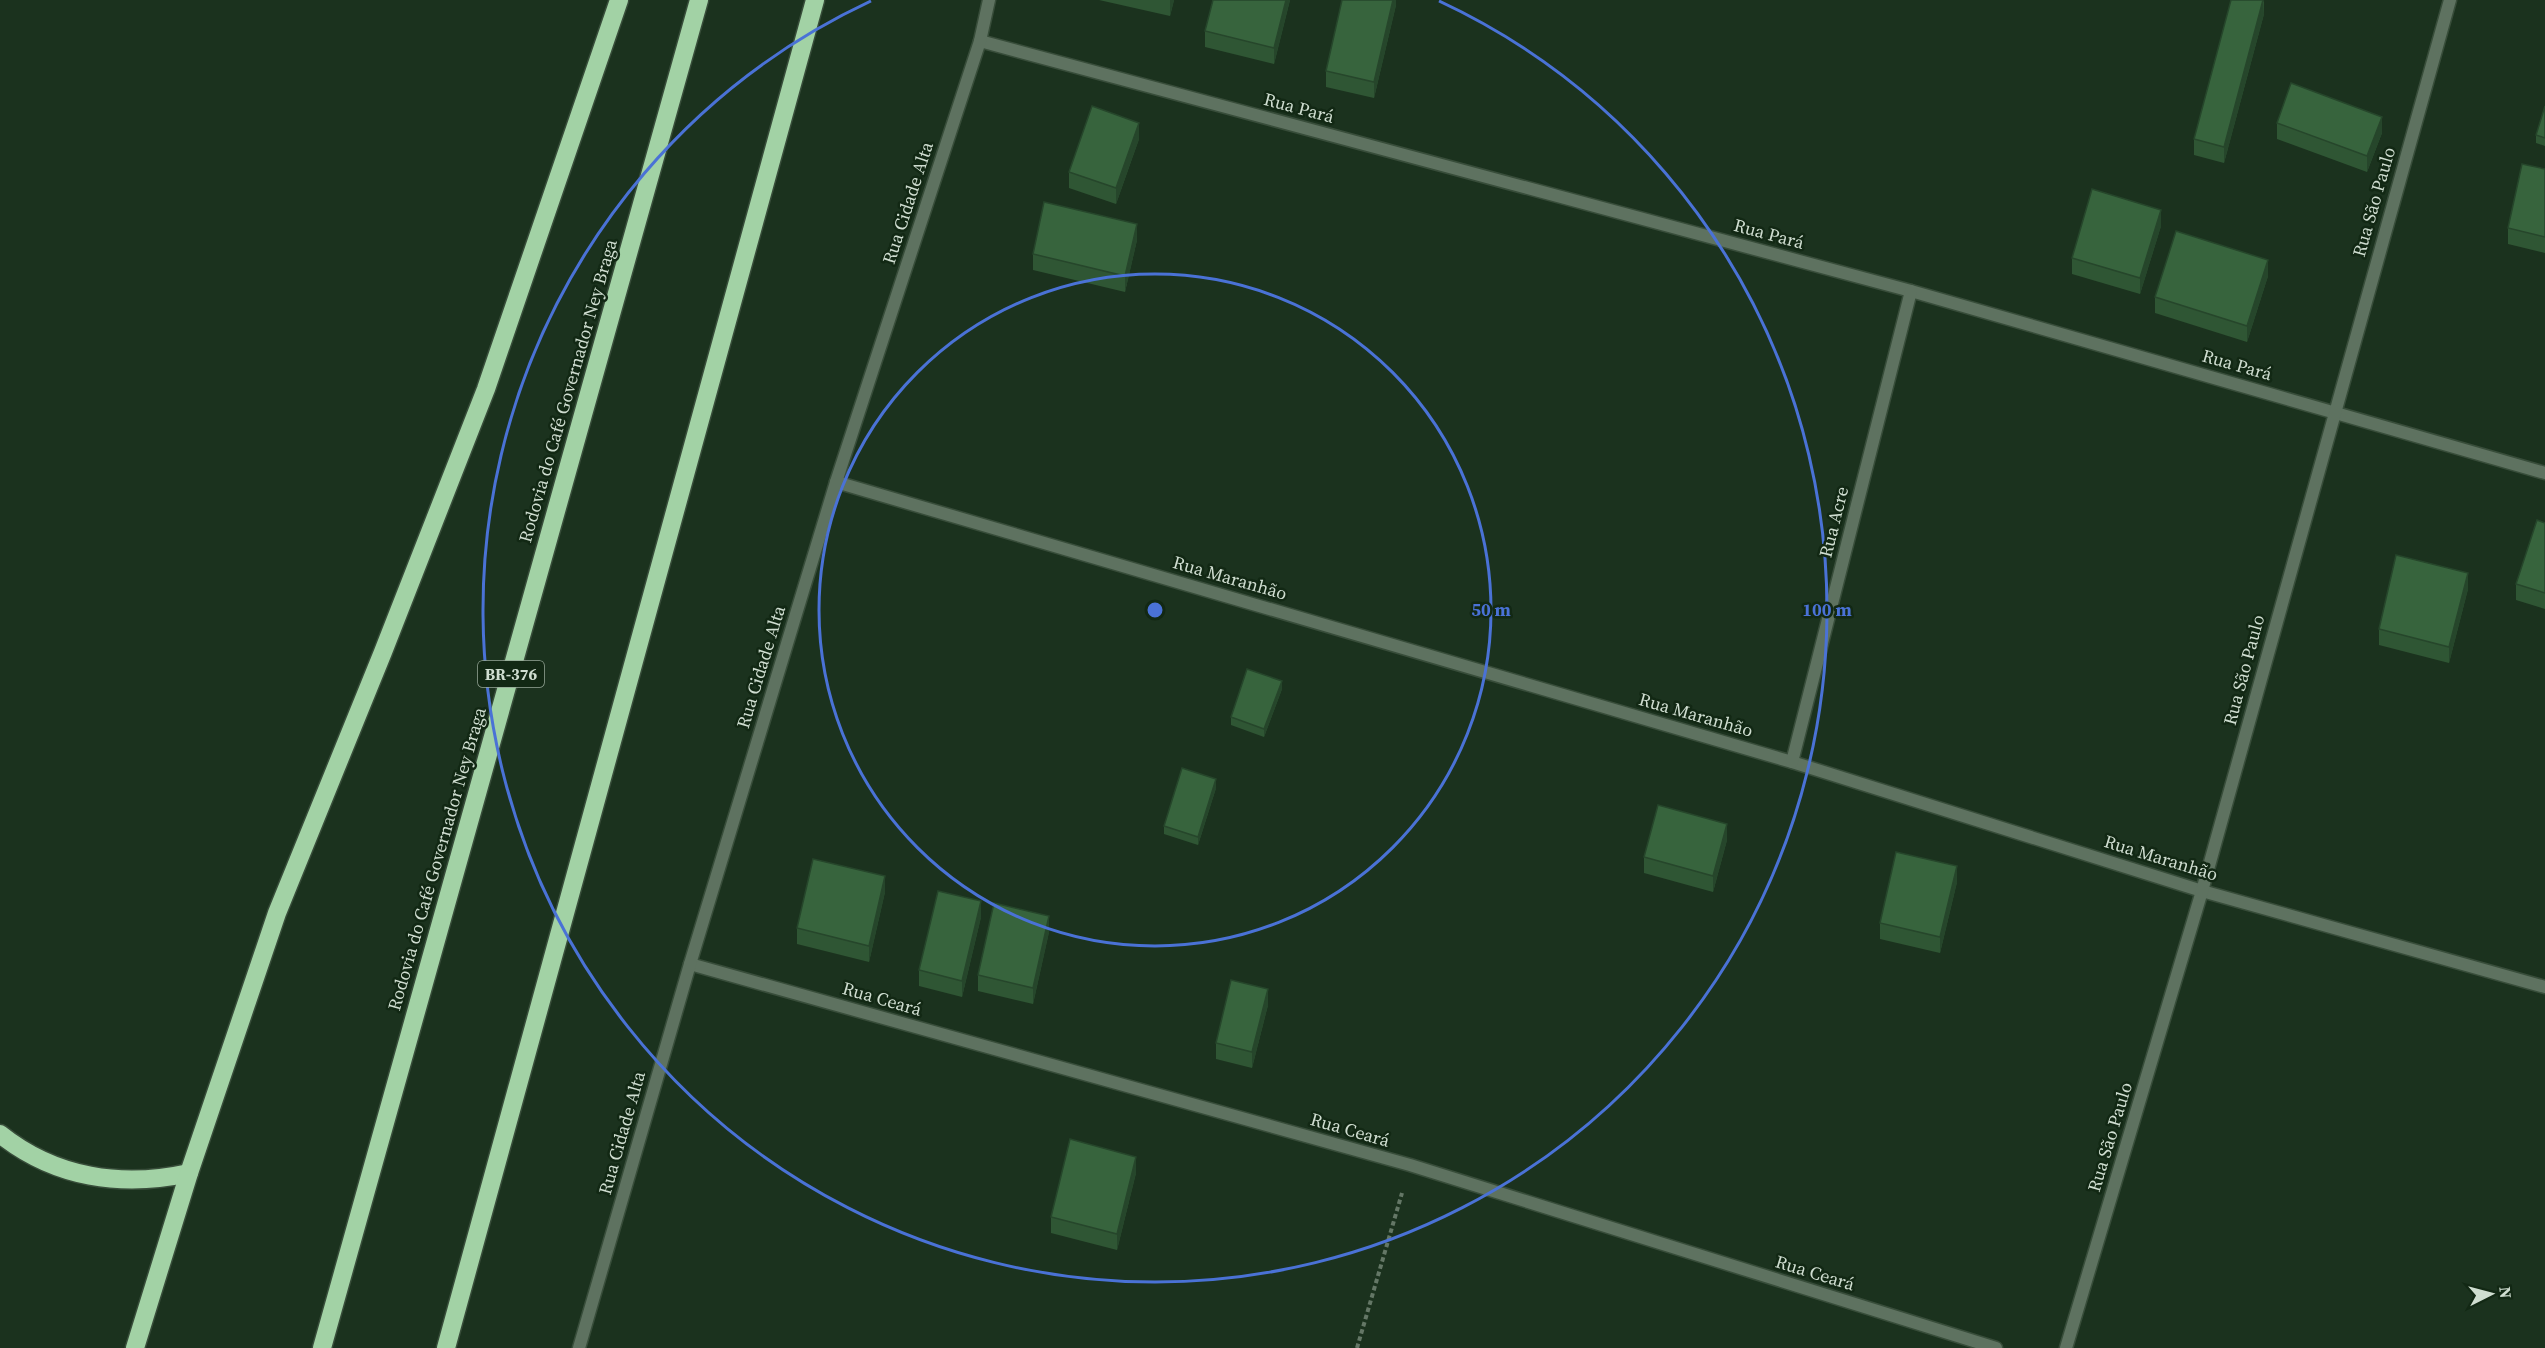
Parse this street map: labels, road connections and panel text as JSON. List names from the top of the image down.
{
  "streets": {
    "highway": ["Rodovia do Café Governador Ney Braga", "BR-376"],
    "street": [
      "Rua Pará",
      "Rua São Paulo",
      "Rua Cidade Alta",
      "Rua Acre",
      "Rua Maranhão",
      "Rua Ceará"
    ]
  },
  "crossings": [
    ["Rua Pará", "Rua São Paulo"],
    ["Rua Pará", "Rua Cidade Alta"],
    ["Rua Pará", "Rua Acre"],
    ["Rua São Paulo", "Rua Maranhão"],
    ["Rua Cidade Alta", "Rua Maranhão"],
    ["Rua Cidade Alta", "Rua Ceará"],
    ["Rua Acre", "Rua Maranhão"]
  ],
  "north": "right",
  "rings": ["50 m", "100 m"]
}
